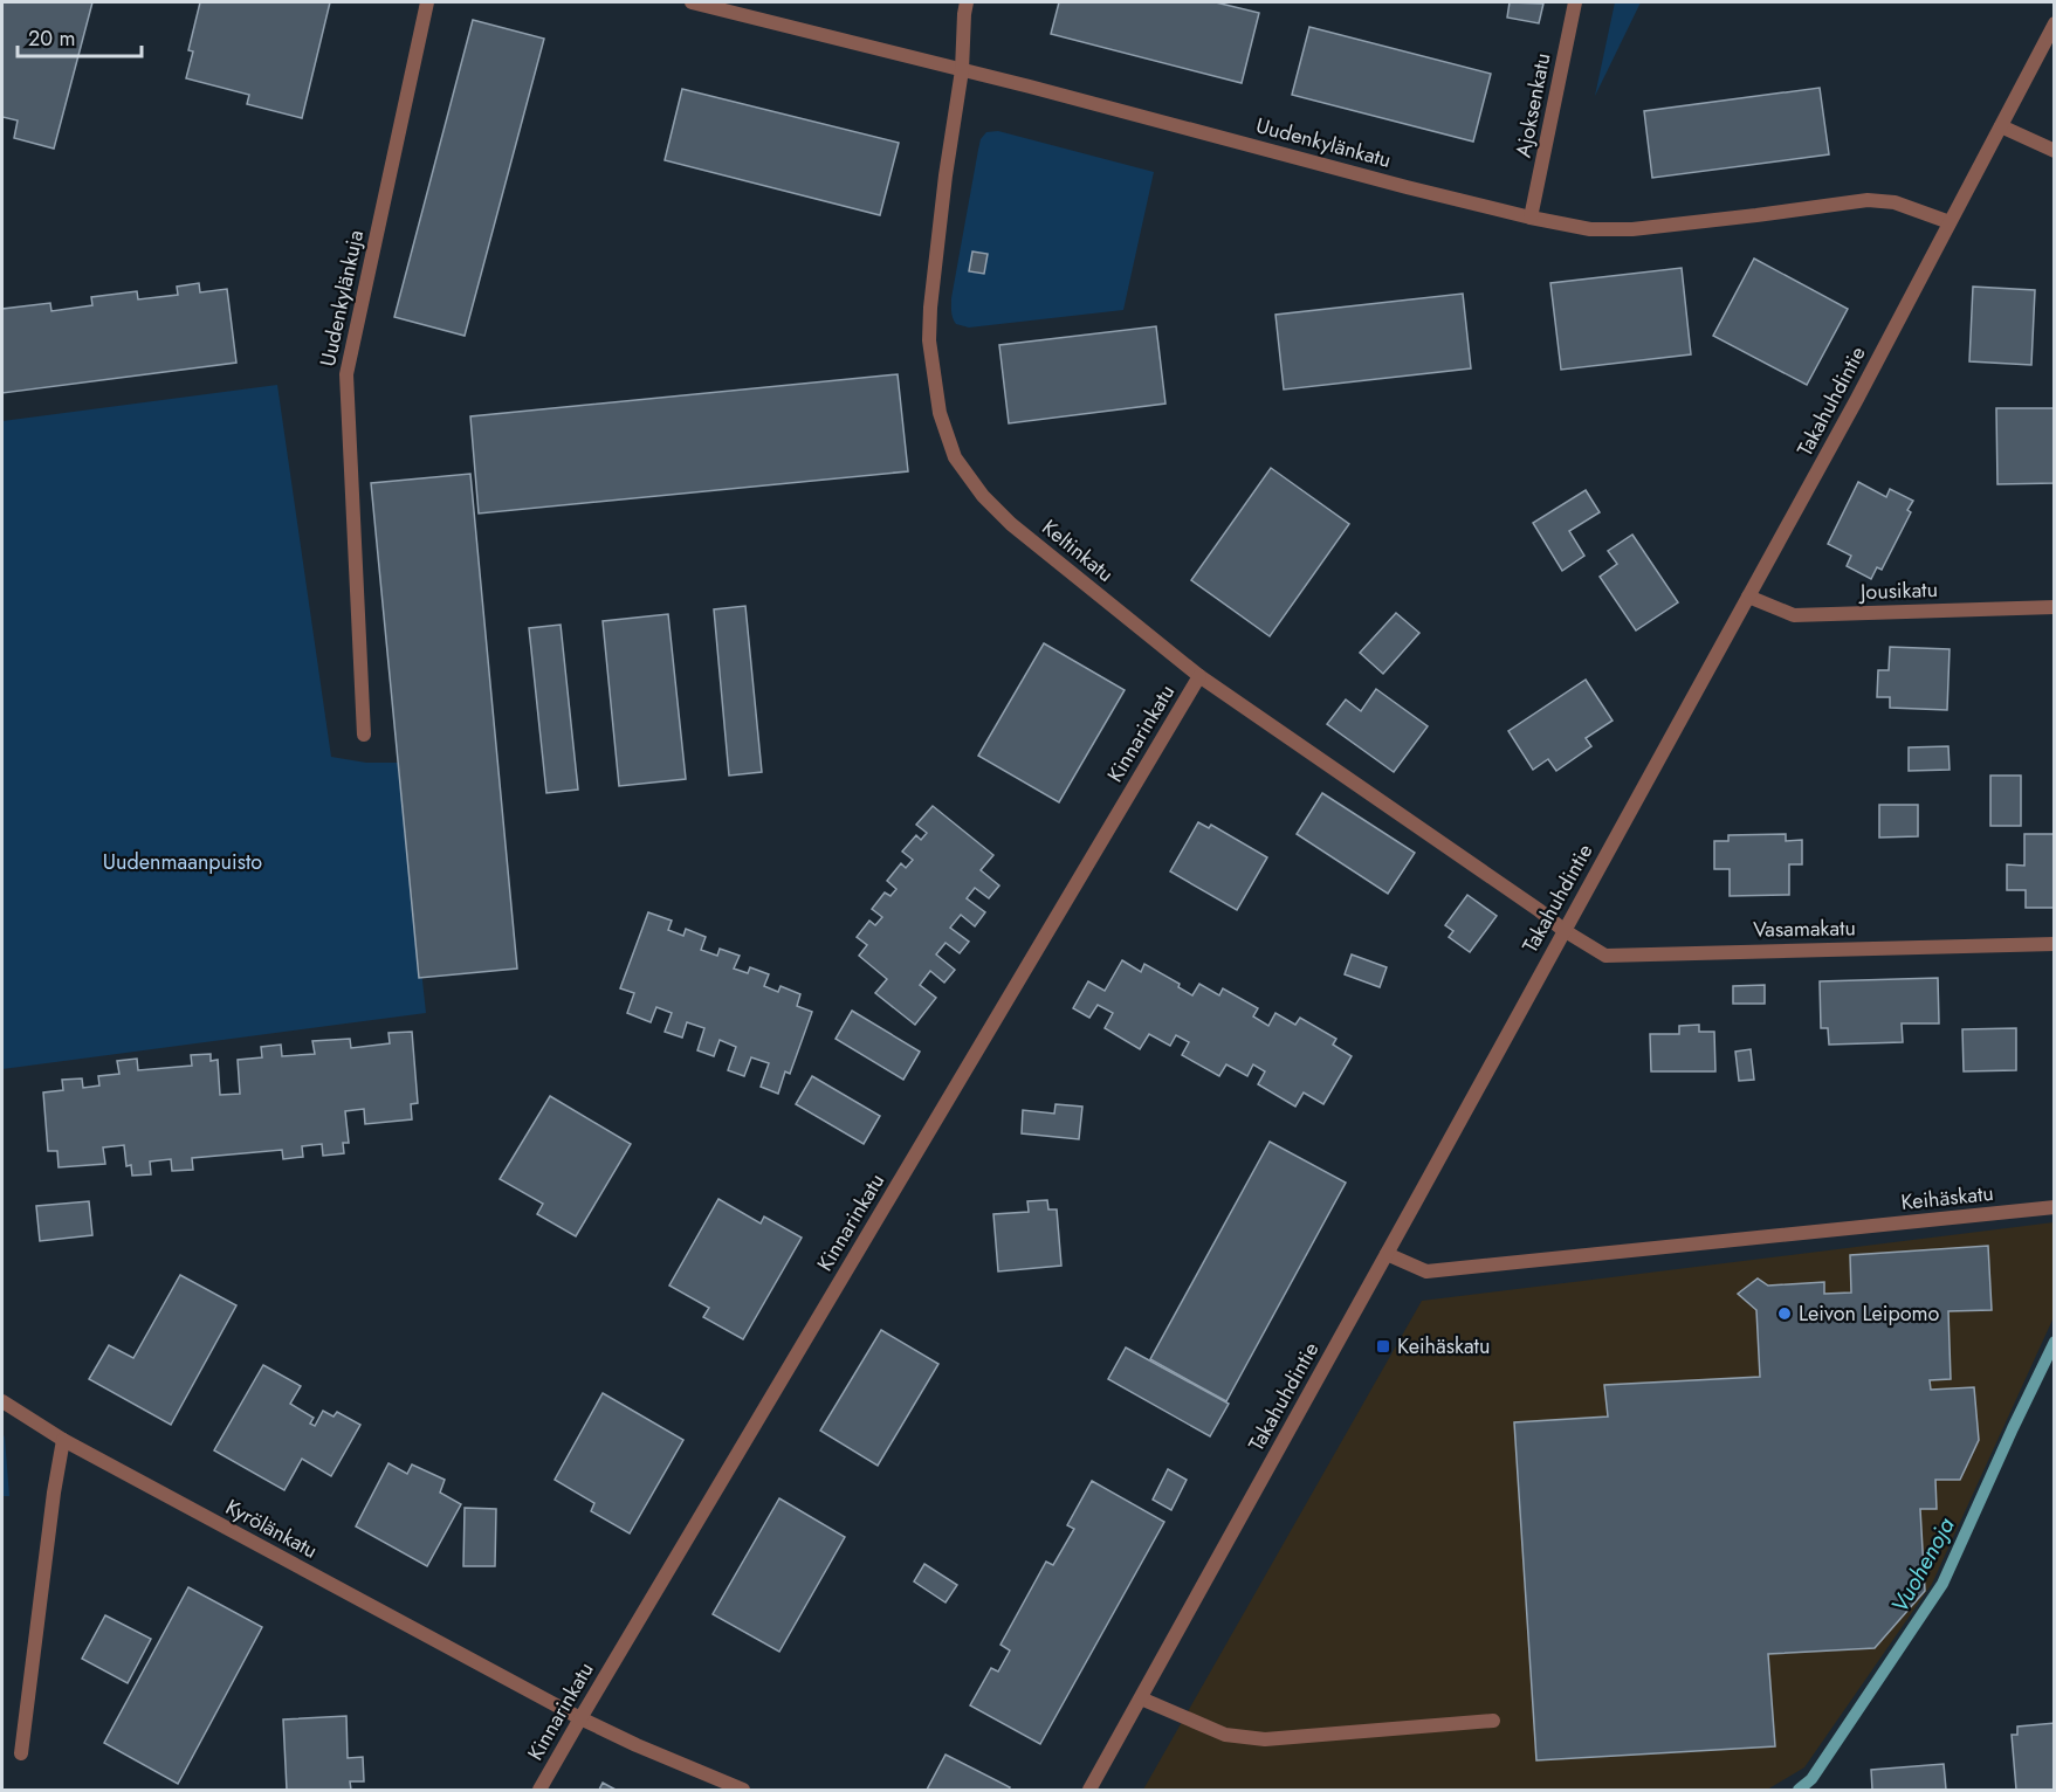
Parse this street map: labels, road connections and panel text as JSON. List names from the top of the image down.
{
  "streets": {
    "street": [
      "Ajoksenkatu",
      "Uudenkylänkatu",
      "Uudenkylänkuja",
      "Takahuhdintie",
      "Keltinkatu",
      "Jousikatu",
      "Kinnarinkatu",
      "Vasamakatu",
      "Keihäskatu",
      "Kyrölänkatu"
    ]
  },
  "crossings": [
    ["Ajoksenkatu", "Uudenkylänkatu"],
    ["Uudenkylänkatu", "Takahuhdintie"],
    ["Uudenkylänkatu", "Keltinkatu"],
    ["Takahuhdintie", "Keltinkatu"],
    ["Takahuhdintie", "Jousikatu"],
    ["Takahuhdintie", "Vasamakatu"],
    ["Takahuhdintie", "Keihäskatu"],
    ["Keltinkatu", "Kinnarinkatu"],
    ["Keltinkatu", "Vasamakatu"],
    ["Kinnarinkatu", "Kyrölänkatu"]
  ],
  "water": ["Vuohenoja"],
  "parks": ["Uudenmaanpuisto"],
  "places": {
    "other": ["Leivon Leipomo"],
    "transit": ["Keihäskatu"]
  },
  "scale_bar": "20 m"
}
